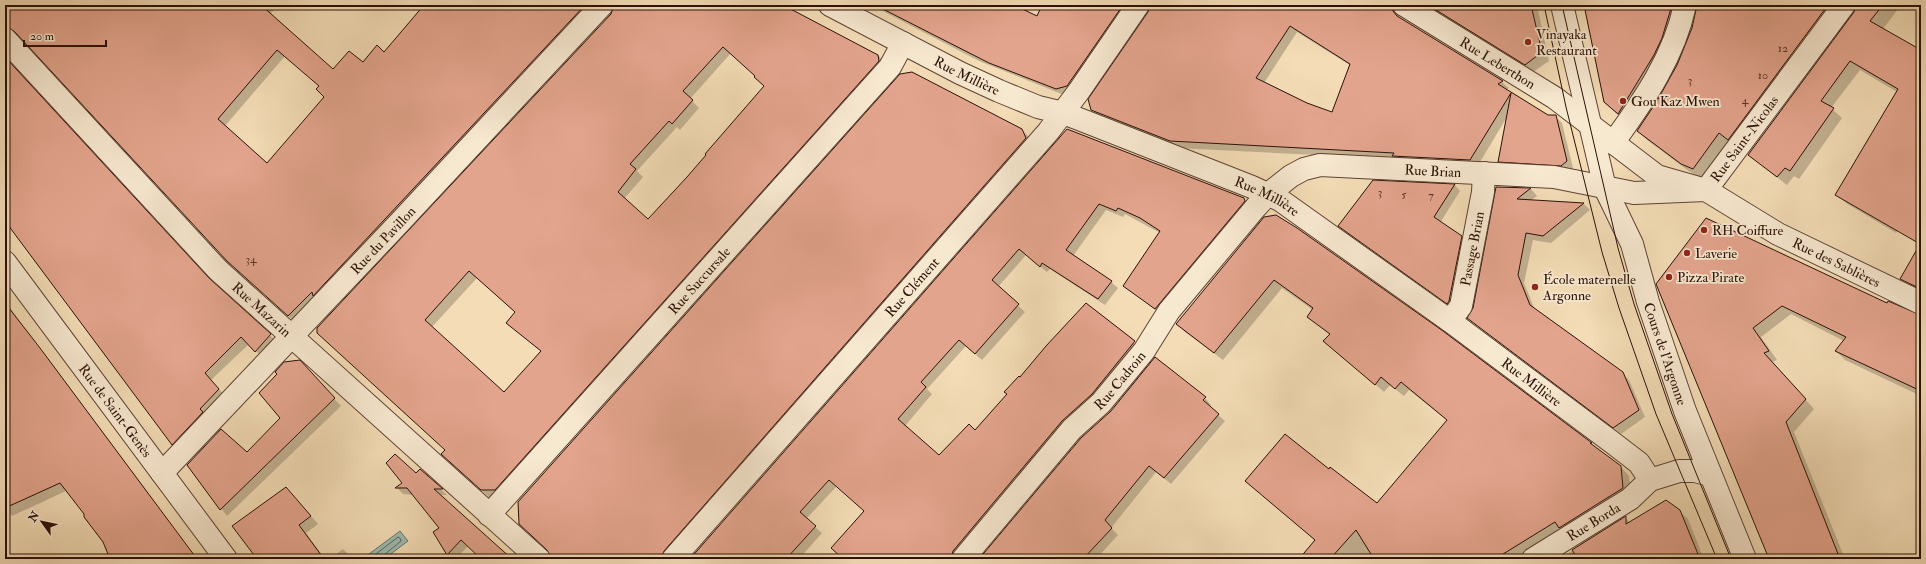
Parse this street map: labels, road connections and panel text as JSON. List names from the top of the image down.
{
  "streets": {
    "street": [
      "Rue Leberthon",
      "Rue Millière",
      "Rue Saint-Nicolas",
      "Rue Brian",
      "Rue du Pavillon",
      "Passage Brian",
      "Rue des Sablières",
      "Rue Succursale",
      "Rue Clément",
      "Rue Mazarin",
      "Cours de l'Argonne",
      "Rue Cadroin",
      "Rue de Saint-Genès",
      "Rue Borda"
    ]
  },
  "crossings": [
    ["Rue Leberthon", "Rue des Sablières"],
    ["Rue Leberthon", "Cours de l'Argonne"],
    ["Rue Millière", "Rue Brian"],
    ["Rue Millière", "Passage Brian"],
    ["Rue Millière", "Rue Succursale"],
    ["Rue Millière", "Rue Clément"],
    ["Rue Millière", "Rue Cadroin"],
    ["Rue Millière", "Rue Borda"],
    ["Rue Saint-Nicolas", "Rue Brian"],
    ["Rue Saint-Nicolas", "Rue des Sablières"],
    ["Rue Saint-Nicolas", "Cours de l'Argonne"],
    ["Rue Brian", "Passage Brian"],
    ["Rue Brian", "Cours de l'Argonne"],
    ["Rue Brian", "Rue Cadroin"],
    ["Rue du Pavillon", "Rue Mazarin"],
    ["Rue du Pavillon", "Rue de Saint-Genès"],
    ["Rue des Sablières", "Cours de l'Argonne"],
    ["Rue Succursale", "Rue Mazarin"]
  ],
  "places": [
    "Vinayaka Restaurant",
    "Gou Kaz Mwen",
    "RH Coiffure",
    "Laverie",
    "Pizza Pirate",
    "École maternelle Argonne"
  ],
  "house_numbers": [
    "12",
    "10",
    "3",
    "4",
    "3",
    "5",
    "7",
    "34"
  ],
  "scale_bar": "20 m",
  "north": "top left"
}
